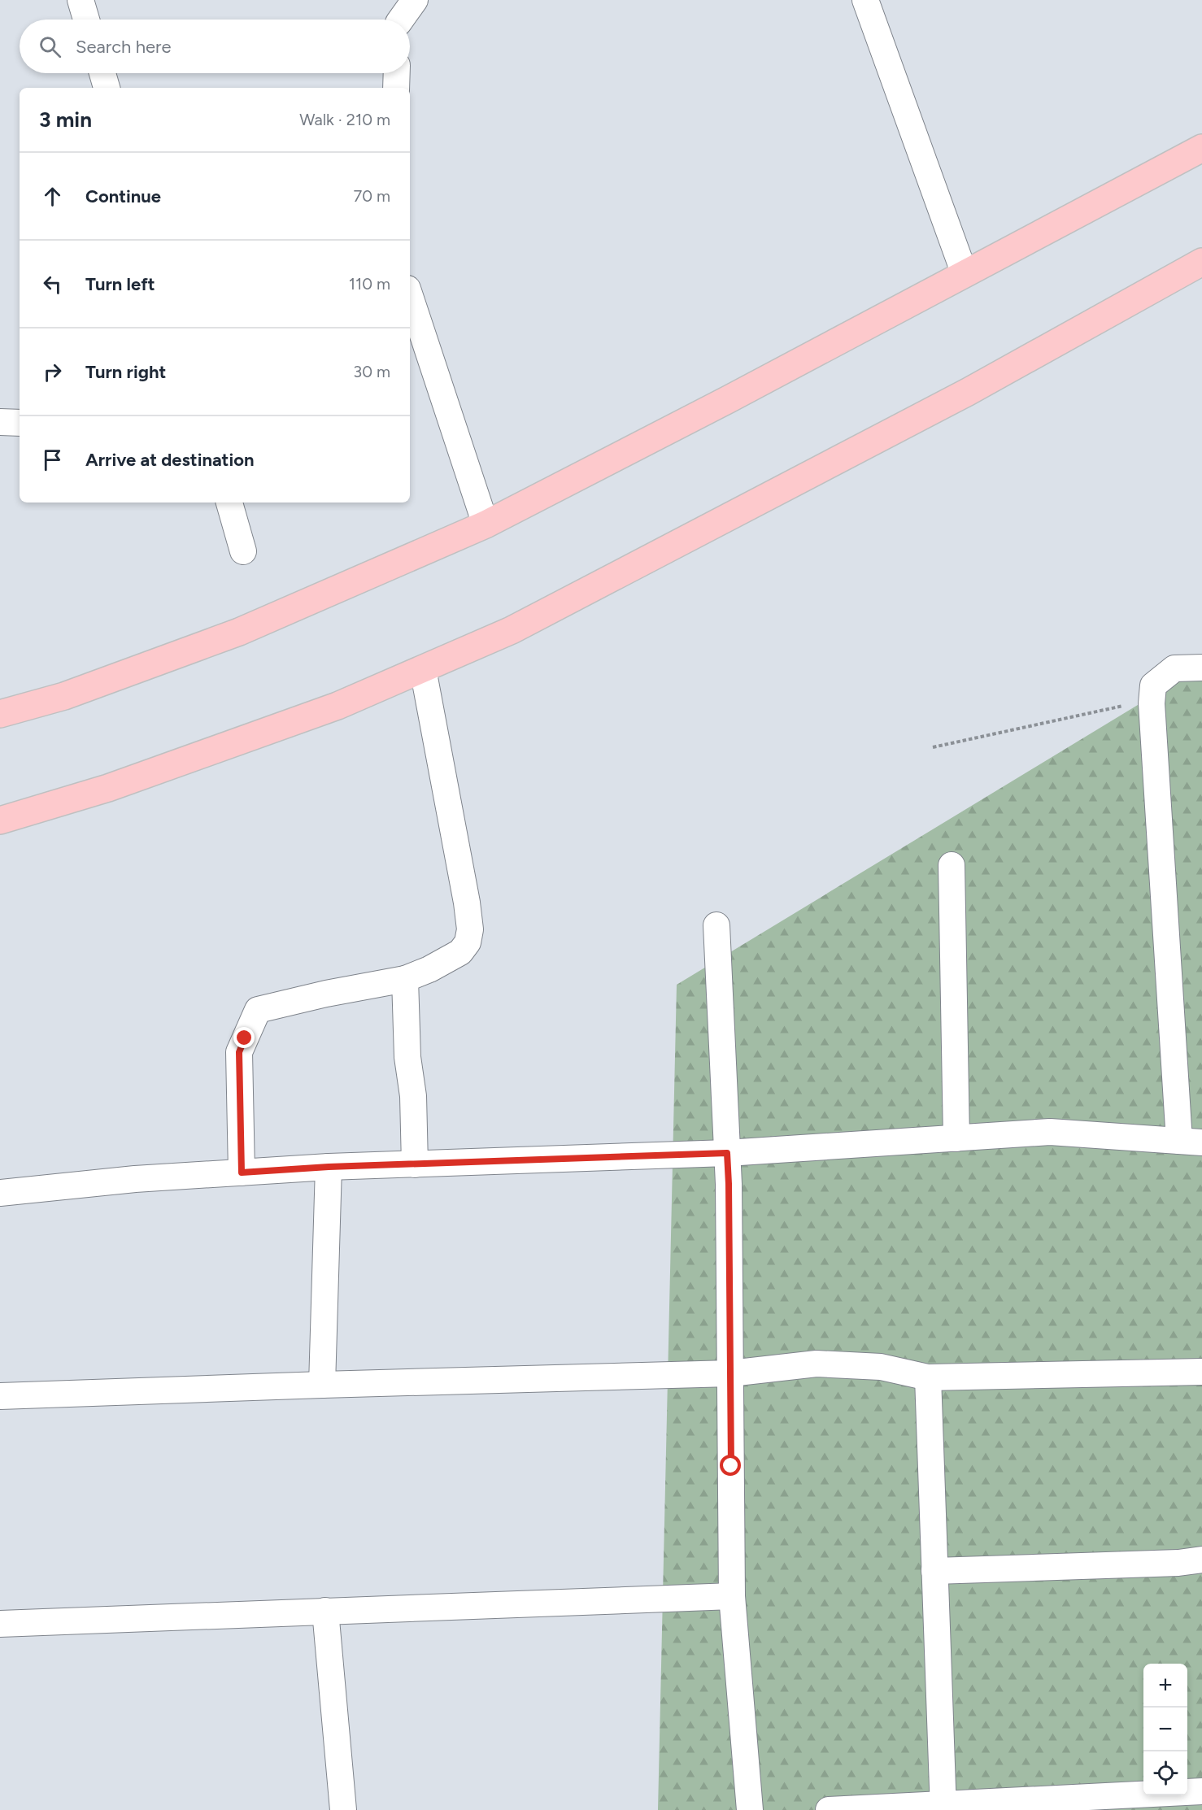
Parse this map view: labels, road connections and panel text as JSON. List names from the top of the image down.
{
  "page": {
    "search": "Search here",
    "heading": ["3 min", "Walk · 210 m"],
    "list": [
      ["Continue", "70 m"],
      ["Turn left", "110 m"],
      ["Turn right", "30 m"],
      "Arrive at destination"
    ],
    "map_buttons": ["+", "−"]
  }
}
